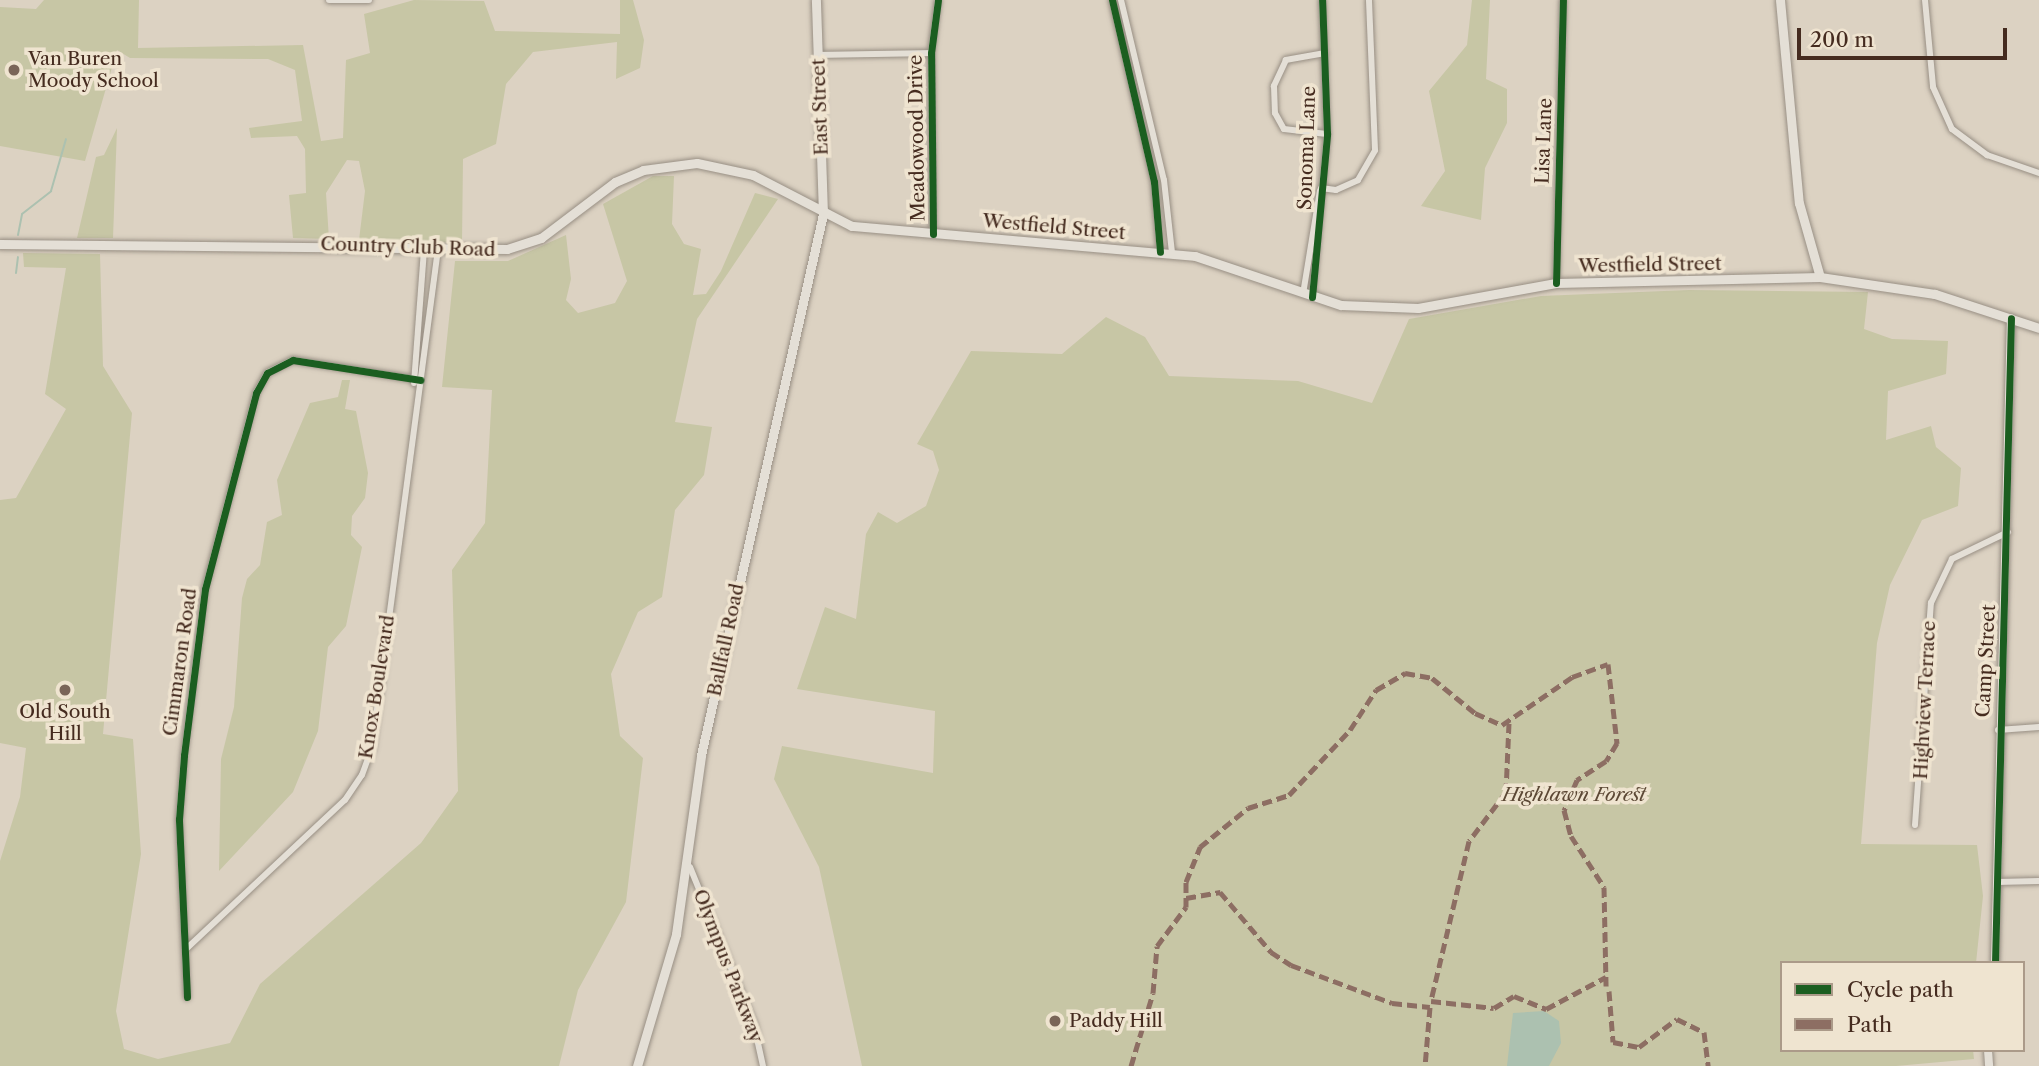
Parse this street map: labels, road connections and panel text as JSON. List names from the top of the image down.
{
  "streets": {
    "main road": [
      "East Street",
      "Westfield Street",
      "Country Club Road",
      "Ballfall Road"
    ],
    "street": [
      "Meadowood Drive",
      "Lisa Lane",
      "Sonoma Lane",
      "Camp Street",
      "Cimmaron Road",
      "Knox Boulevard",
      "Highview Terrace",
      "Olympus Parkway"
    ]
  },
  "crossings": [
    ["East Street", "Westfield Street"],
    ["East Street", "Country Club Road"],
    ["East Street", "Ballfall Road"],
    ["Meadowood Drive", "Westfield Street"],
    ["Lisa Lane", "Westfield Street"],
    ["Sonoma Lane", "Westfield Street"],
    ["Westfield Street", "Country Club Road"],
    ["Westfield Street", "Ballfall Road"],
    ["Westfield Street", "Camp Street"],
    ["Country Club Road", "Ballfall Road"],
    ["Country Club Road", "Knox Boulevard"],
    ["Ballfall Road", "Olympus Parkway"],
    ["Camp Street", "Highview Terrace"],
    ["Cimmaron Road", "Knox Boulevard"]
  ],
  "parks": ["Highlawn Forest"],
  "places": ["Van Buren Moody School", "Old South Hill", "Paddy Hill"],
  "legend": ["Cycle path", "Path"],
  "scale_bar": "200 m"
}
